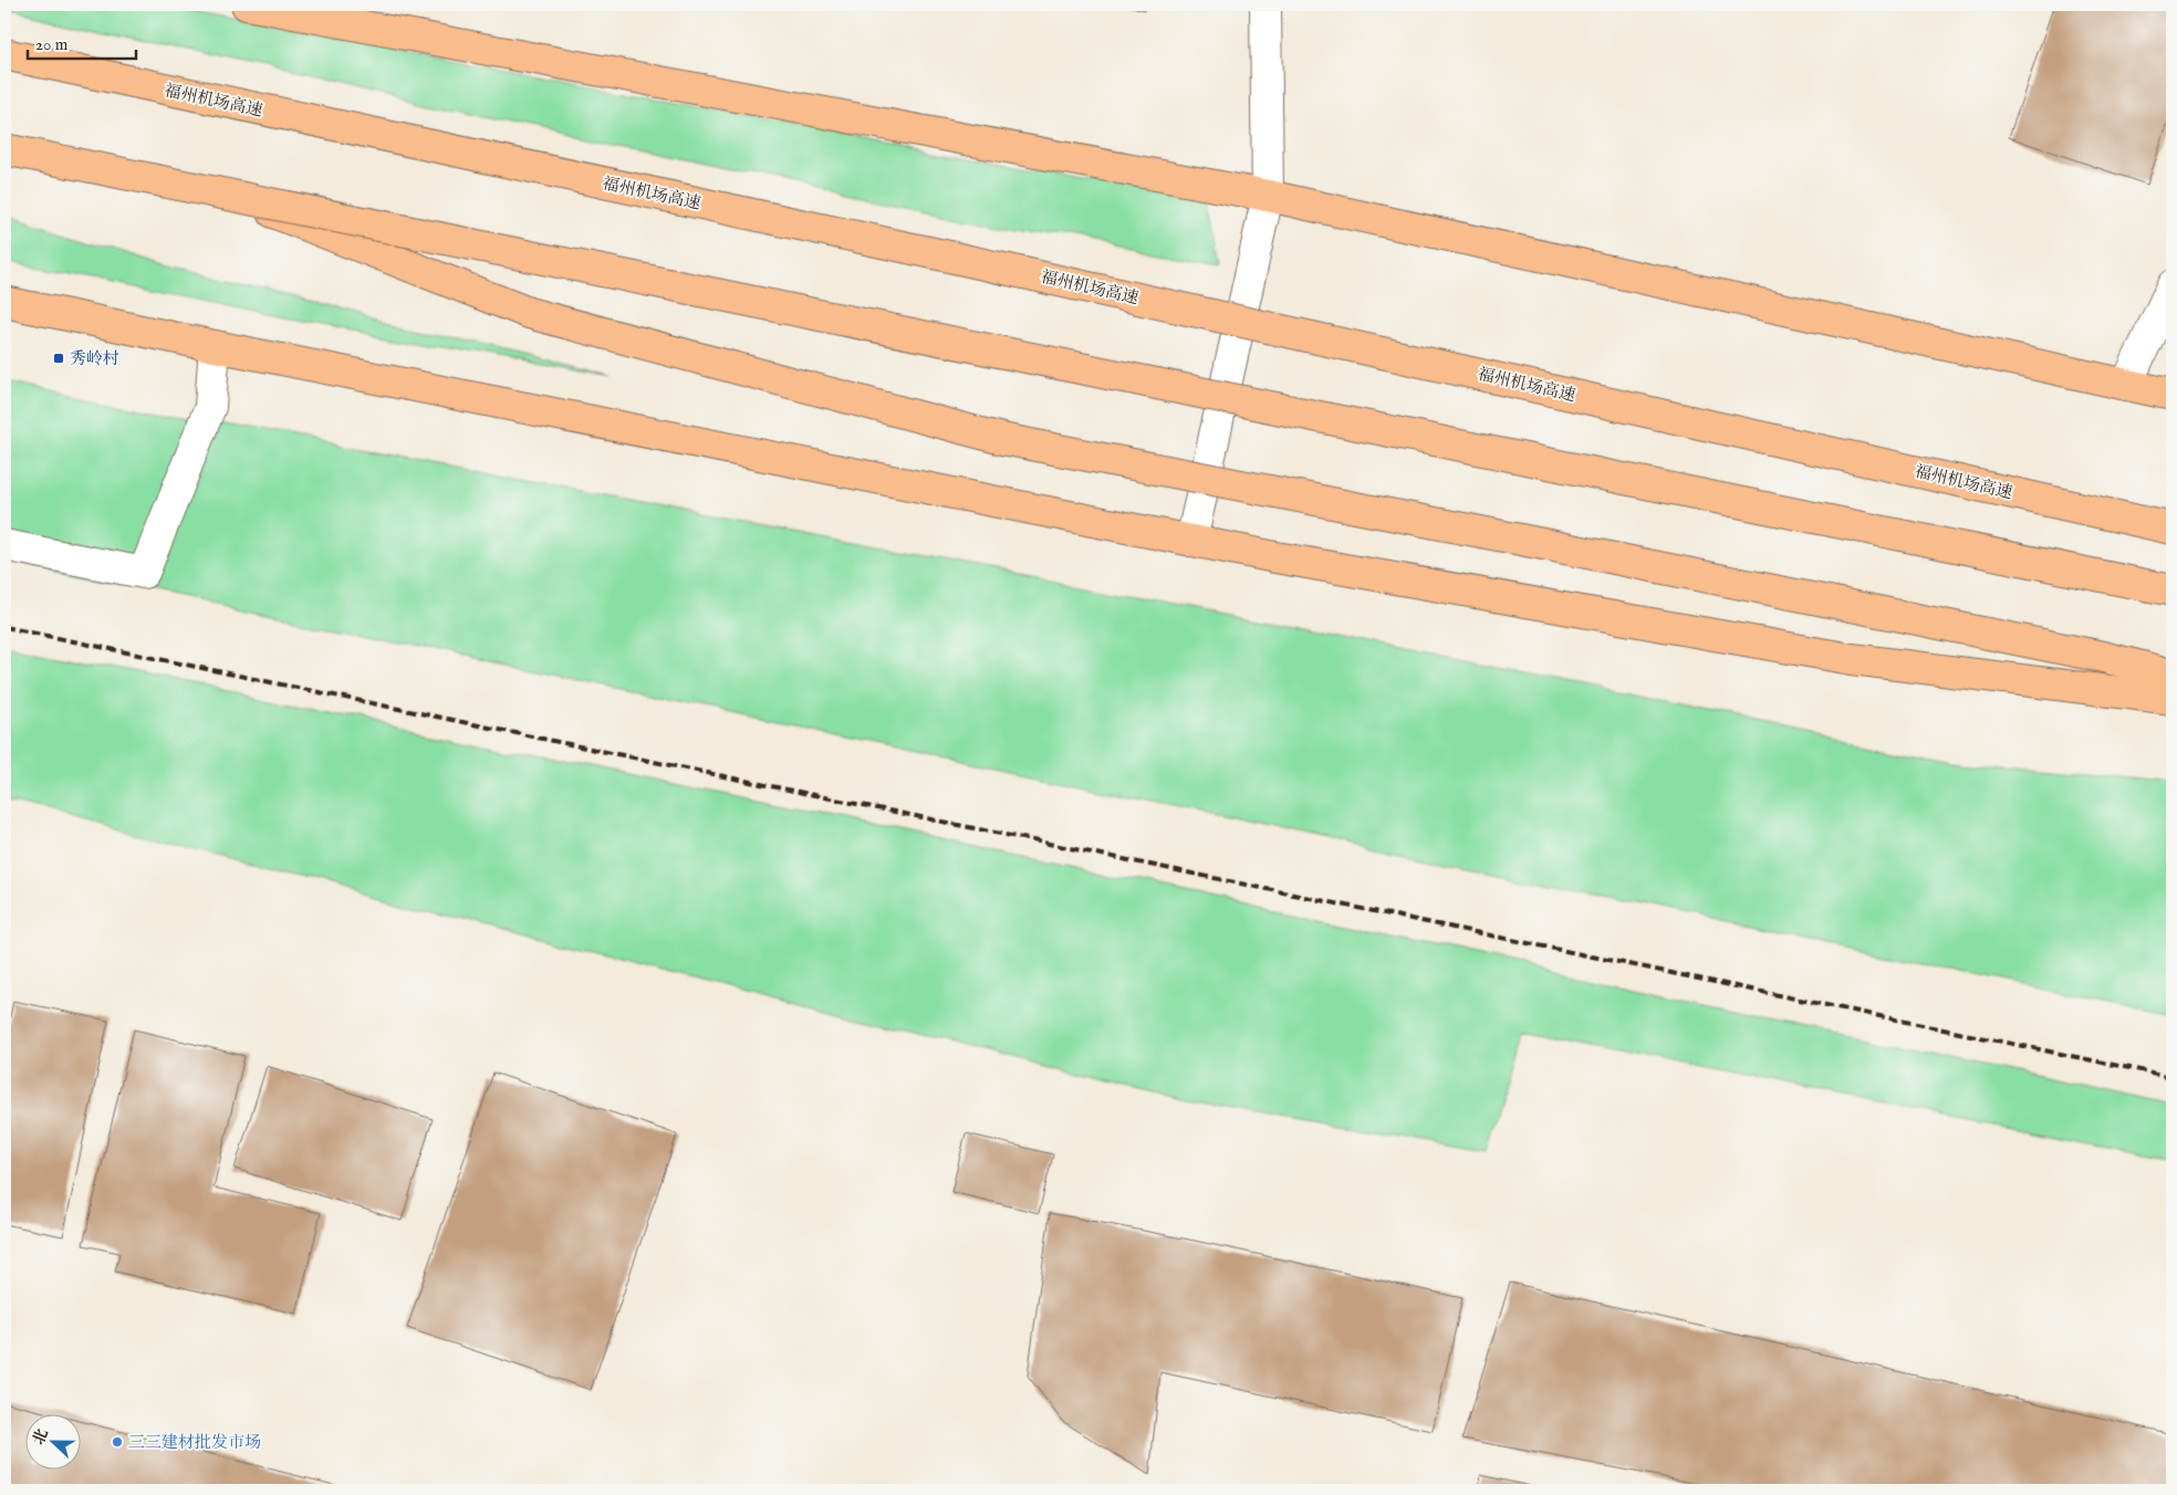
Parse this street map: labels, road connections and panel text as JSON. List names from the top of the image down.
{
  "streets": {
    "main road": ["福州机场高速"]
  },
  "places": {
    "transit": ["秀岭村"],
    "other": ["三三建材批发市场"]
  },
  "scale_bar": "20 m",
  "north": "left"
}
